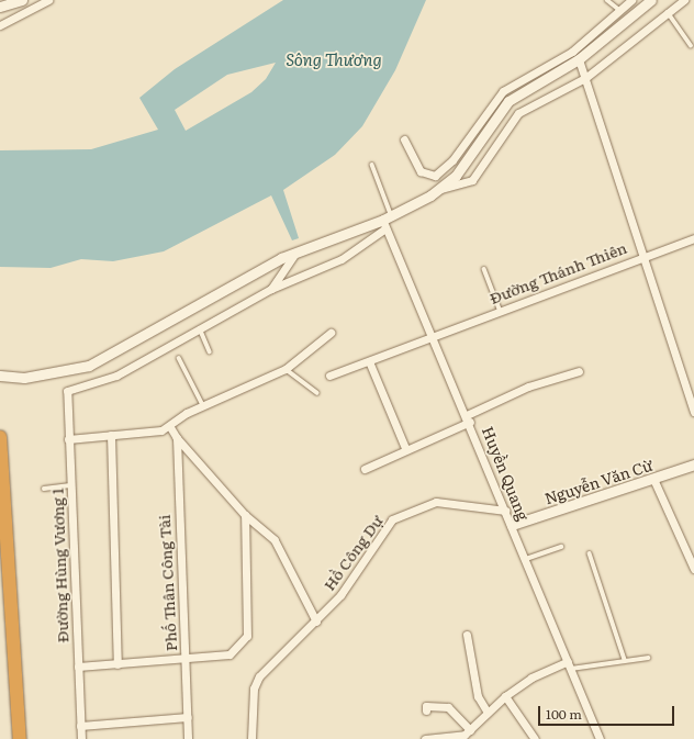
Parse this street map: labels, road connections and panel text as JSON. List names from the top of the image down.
{
  "streets": {
    "street": [
      "Đường Thánh Thiên",
      "Huyền Quang",
      "Nguyễn Văn Cừ",
      "Hồ Công Dự",
      "Đường Hùng Vương 1",
      "Phố Thân Công Tài"
    ]
  },
  "crossings": [
    ["Đường Thánh Thiên", "Huyền Quang"],
    ["Huyền Quang", "Nguyễn Văn Cừ"],
    ["Huyền Quang", "Hồ Công Dự"]
  ],
  "water": ["Sông Thương"],
  "scale_bar": "100 m"
}
